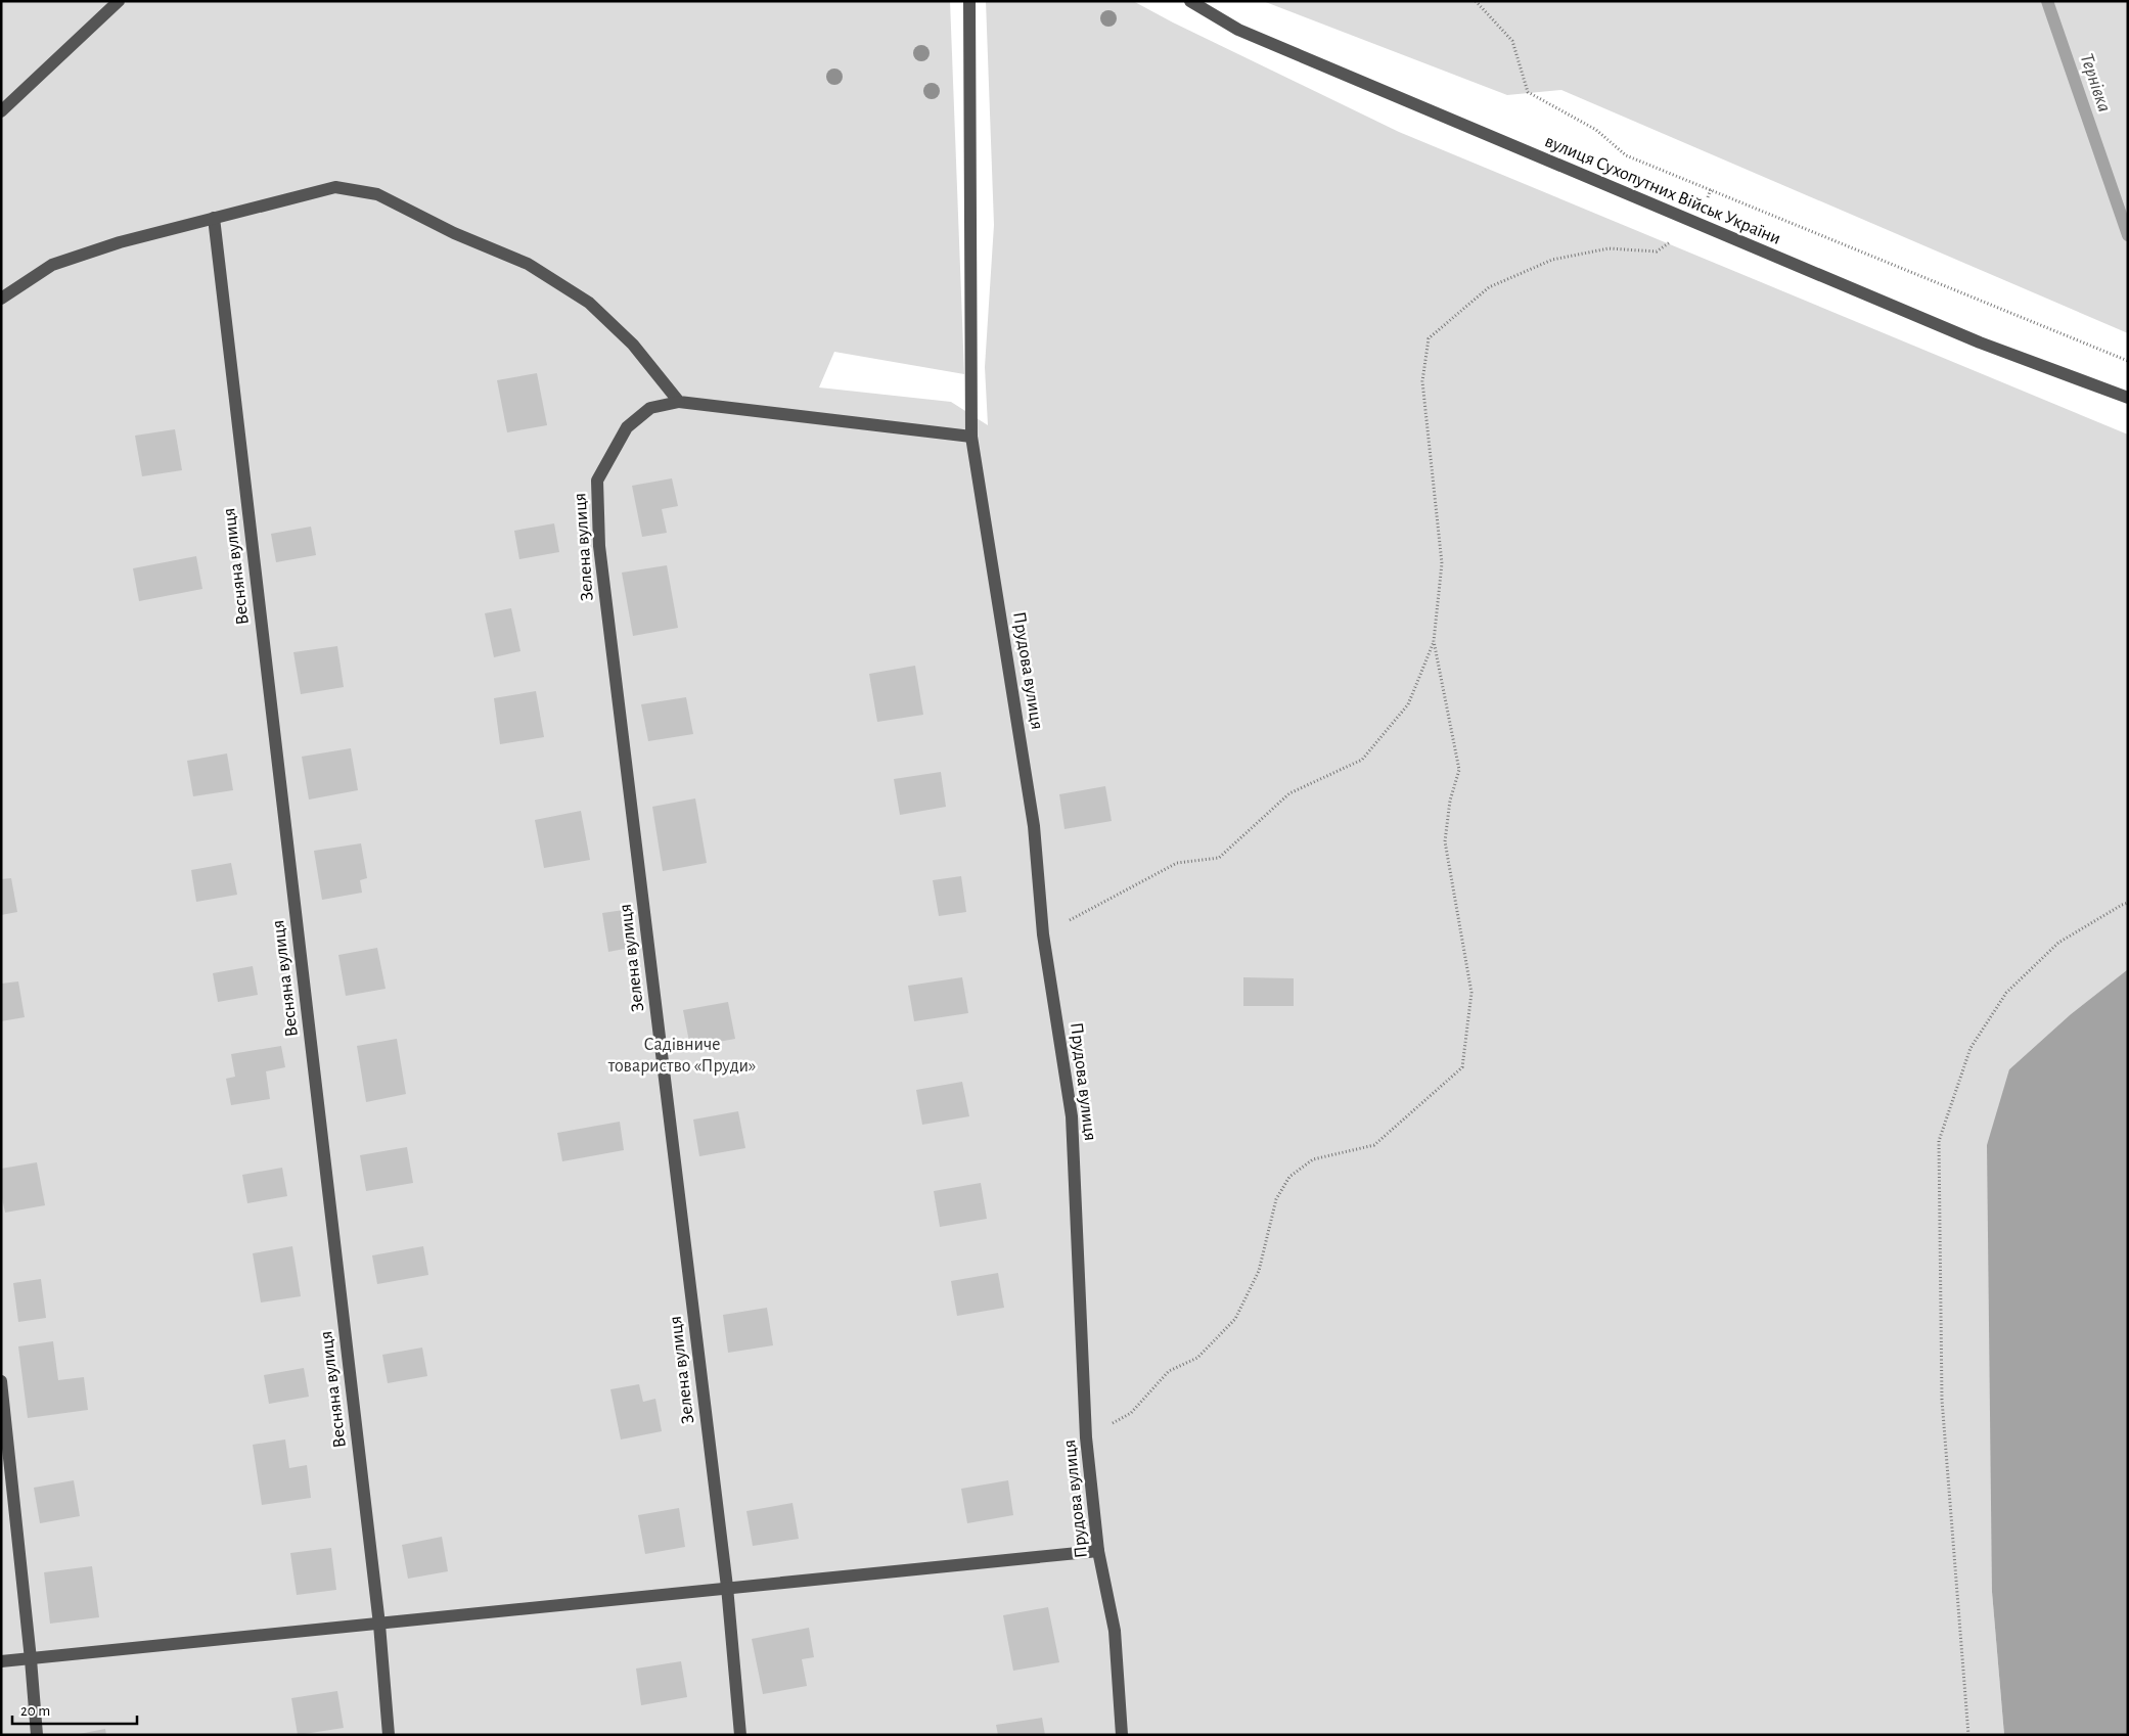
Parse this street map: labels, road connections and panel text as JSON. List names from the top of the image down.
{
  "streets": {
    "street": [
      "вулиця Сухопутних Військ України",
      "Зелена вулиця",
      "Весняна вулиця",
      "Прудова вулиця"
    ]
  },
  "crossings": [
    ["Зелена вулиця", "Прудова вулиця"]
  ],
  "water": ["Тернівка"],
  "parks": ["Садівниче товариство «Пруди»"],
  "scale_bar": "20 m"
}
